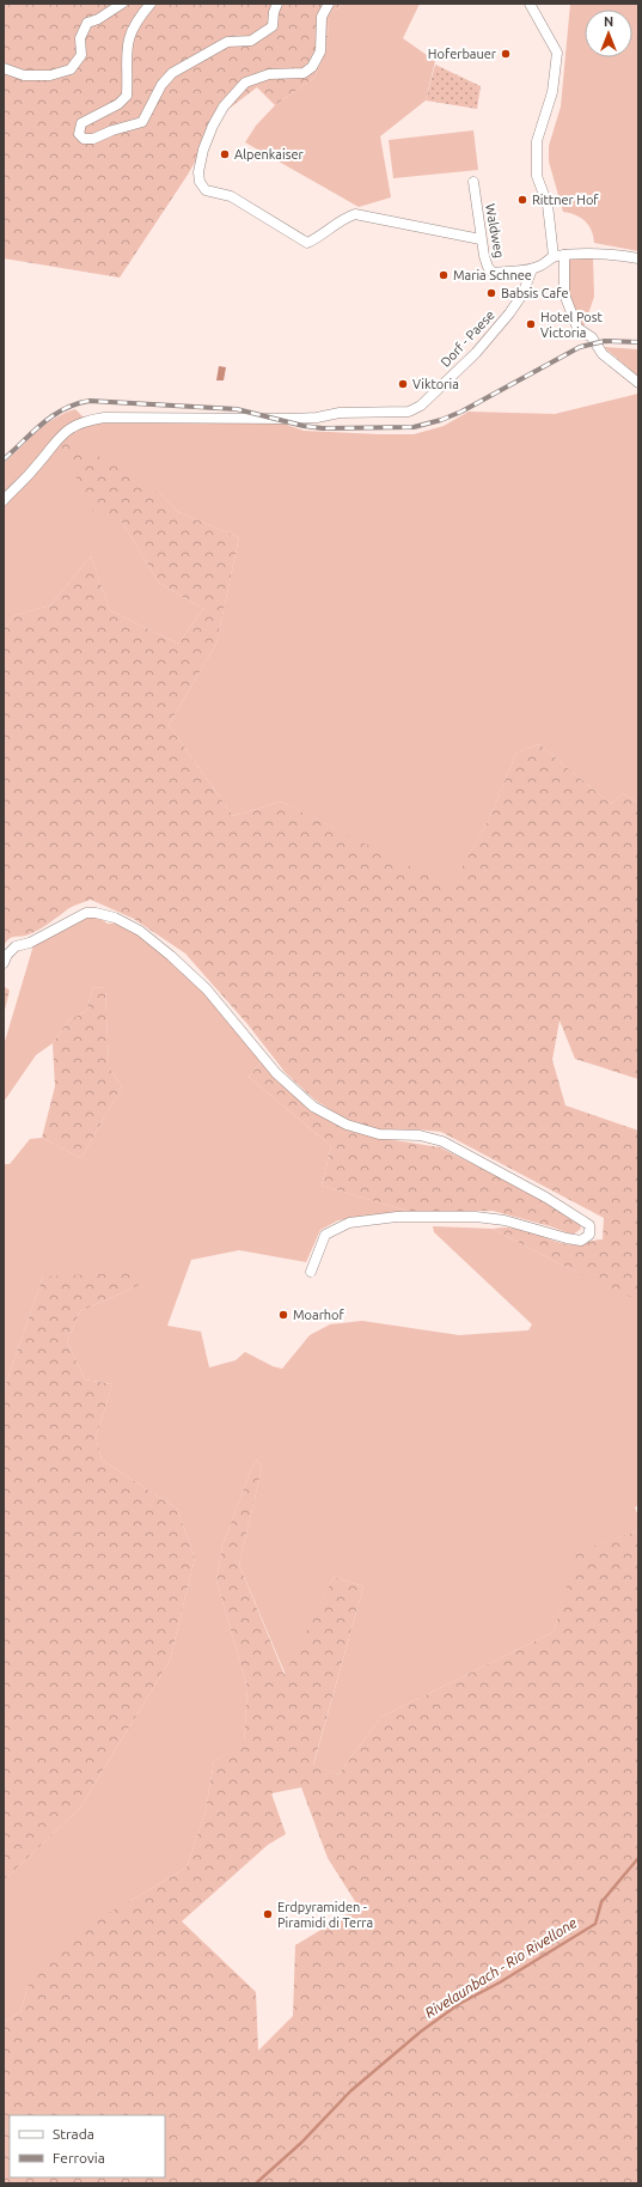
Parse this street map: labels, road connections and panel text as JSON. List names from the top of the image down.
{
  "streets": {
    "street": ["Waldweg", "Dorf - Paese"]
  },
  "crossings": [
    ["Waldweg", "Dorf - Paese"]
  ],
  "water": ["Rivelaunbach - Rio Rivellone"],
  "places": [
    "Hoferbauer",
    "Alpenkaiser",
    "Rittner Hof",
    "Maria Schnee",
    "Babsis Cafe",
    "Hotel Post Victoria",
    "Viktoria",
    "Moarhof",
    "Erdpyramiden - Piramidi di Terra"
  ],
  "legend": ["Strada", "Ferrovia"],
  "north": "top"
}
